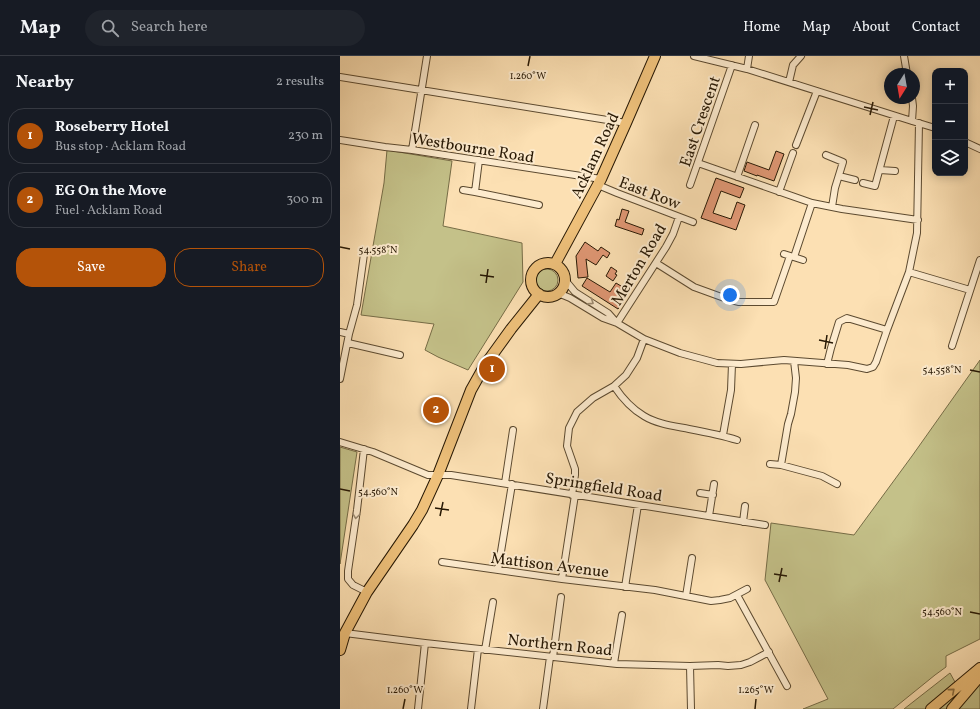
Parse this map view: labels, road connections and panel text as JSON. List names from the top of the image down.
{
  "streets": {
    "main road": ["Acklam Road"],
    "street": [
      "East Crescent",
      "Westbourne Road",
      "East Row",
      "Merton Road",
      "Springfield Road",
      "Mattison Avenue",
      "Northern Road"
    ]
  },
  "crossings": [
    ["Westbourne Road", "Acklam Road"],
    ["Westbourne Road", "East Row"],
    ["Acklam Road", "East Row"],
    ["East Row", "Merton Road"]
  ],
  "north": "bottom",
  "page": {
    "header": "Map",
    "search": "Search here",
    "nav": [
      "Home",
      "Map",
      "About",
      "Contact"
    ],
    "heading": ["Nearby", "2 results"],
    "map_buttons": ["+", "−"],
    "list": [
      {
        "mark": "1",
        "name": "Roseberry Hotel",
        "note": "Bus stop · Acklam Road",
        "value": "230 m"
      },
      {
        "mark": "2",
        "name": "EG On the Move",
        "note": "Fuel · Acklam Road",
        "value": "300 m"
      }
    ],
    "buttons": ["Save", "Share"],
    "pins": ["1", "2"]
  },
  "coordinates": [
    "1.260°W",
    "54.558°N",
    "54.560°N",
    "1.265°W"
  ]
}
